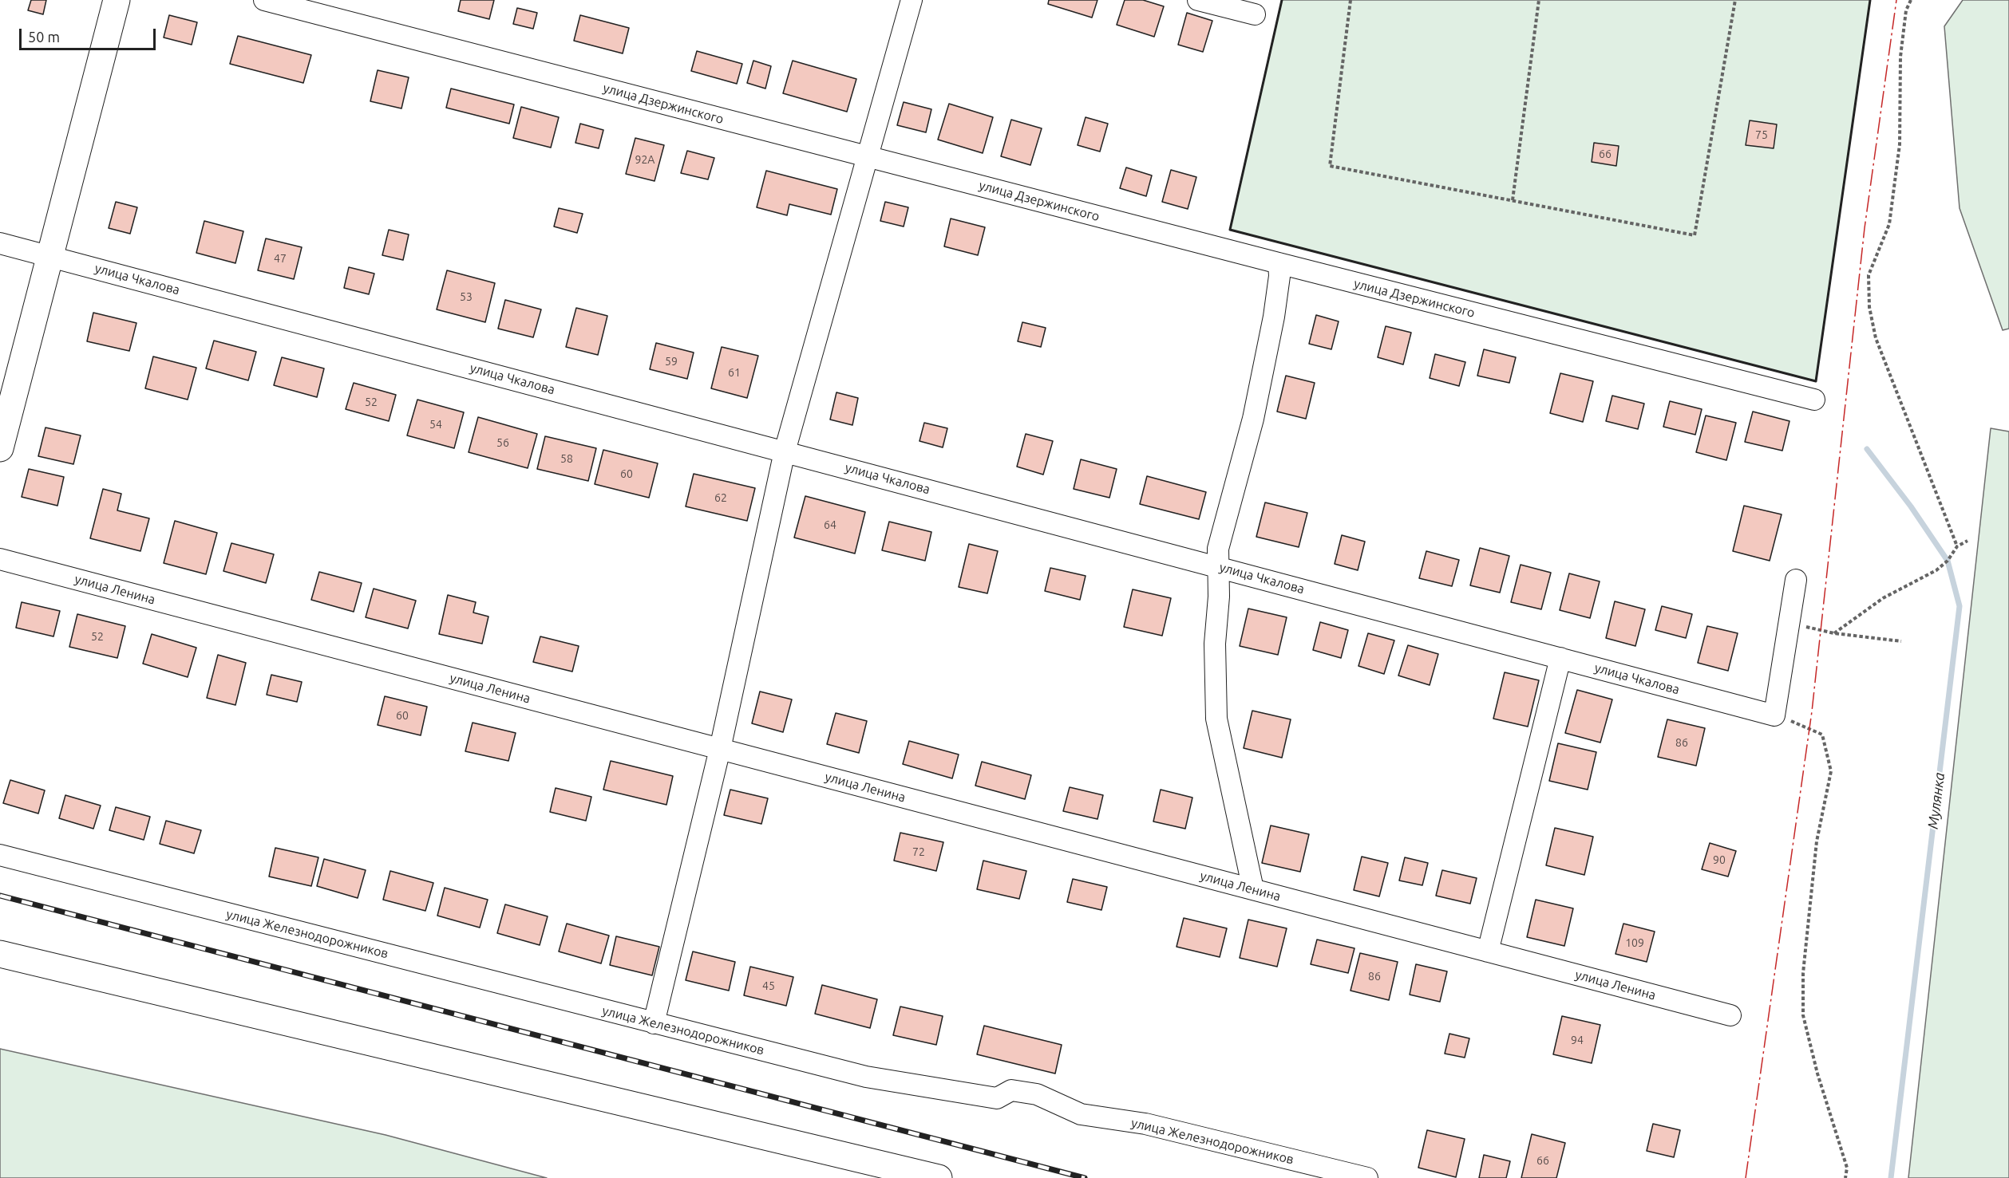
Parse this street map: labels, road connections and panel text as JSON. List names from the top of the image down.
{
  "streets": {
    "street": [
      "улица Дзержинского",
      "улица Чкалова",
      "улица Ленина",
      "улица Железнодорожников"
    ]
  },
  "water": ["Мулянка"],
  "house_numbers": [
    "75",
    "66",
    "92А",
    "47",
    "53",
    "59",
    "61",
    "52",
    "54",
    "56",
    "58",
    "60",
    "62",
    "64",
    "52",
    "60",
    "86",
    "72",
    "90",
    "109",
    "86",
    "45",
    "94",
    "66"
  ],
  "scale_bar": "50 m"
}
